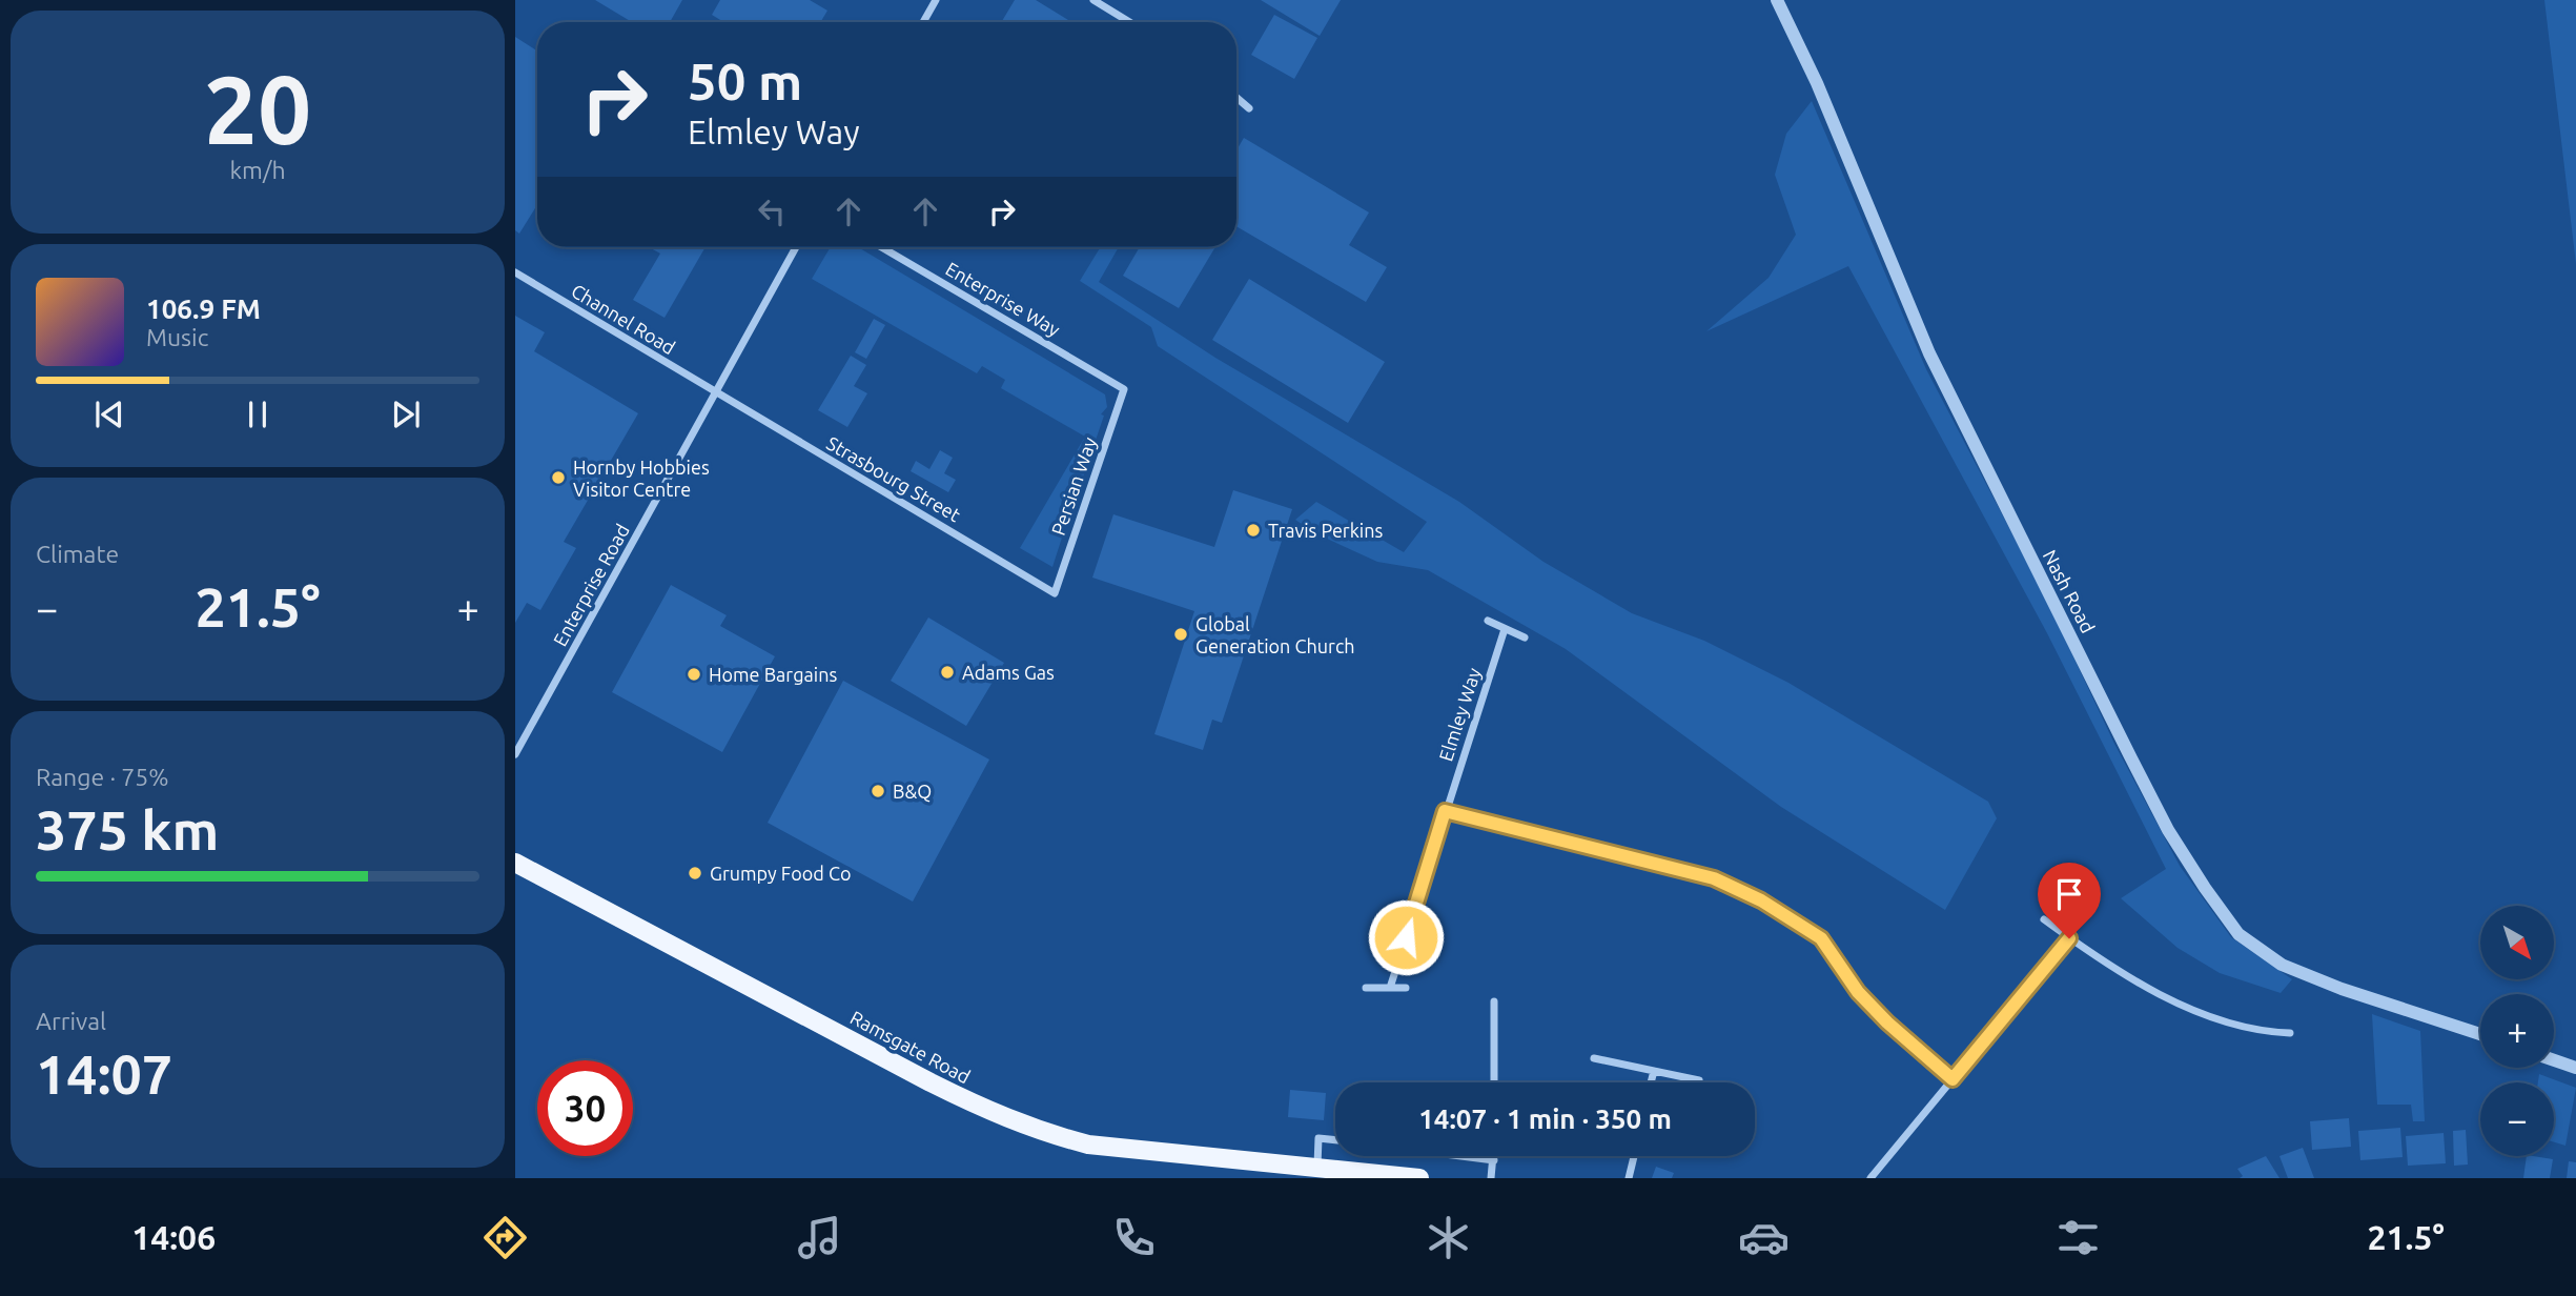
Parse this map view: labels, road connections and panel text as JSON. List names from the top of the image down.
{
  "streets": {
    "main road": ["Ramsgate Road"],
    "street": [
      "Enterprise Way",
      "Channel Road",
      "Strasbourg Street",
      "Persian Way",
      "Enterprise Road",
      "Nash Road",
      "Elmley Way"
    ]
  },
  "crossings": [
    ["Enterprise Way", "Persian Way"],
    ["Channel Road", "Strasbourg Street"],
    ["Channel Road", "Enterprise Road"],
    ["Strasbourg Street", "Persian Way"],
    ["Strasbourg Street", "Enterprise Road"]
  ],
  "places": [
    "Hornby Hobbies Visitor Centre",
    "Travis Perkins",
    "Global Generation Church",
    "Adams Gas",
    "Home Bargains",
    "B&Q",
    "Grumpy Food Co"
  ],
  "north": "bottom right",
  "page": {
    "tile": [
      ["20", "km/h"],
      "Climate",
      ["Range · 75%", "375 km"],
      ["Arrival", "14:07"]
    ],
    "turn": ["50 m", "Elmley Way"],
    "song": ["106.9 FM", "Music"],
    "heat": ["−", "21.5°", "+"],
    "map_buttons": ["+", "−"],
    "limit": "30",
    "trip": "14:07 · 1 min · 350 m",
    "tabs": ["14:06", "21.5°"]
  }
}
